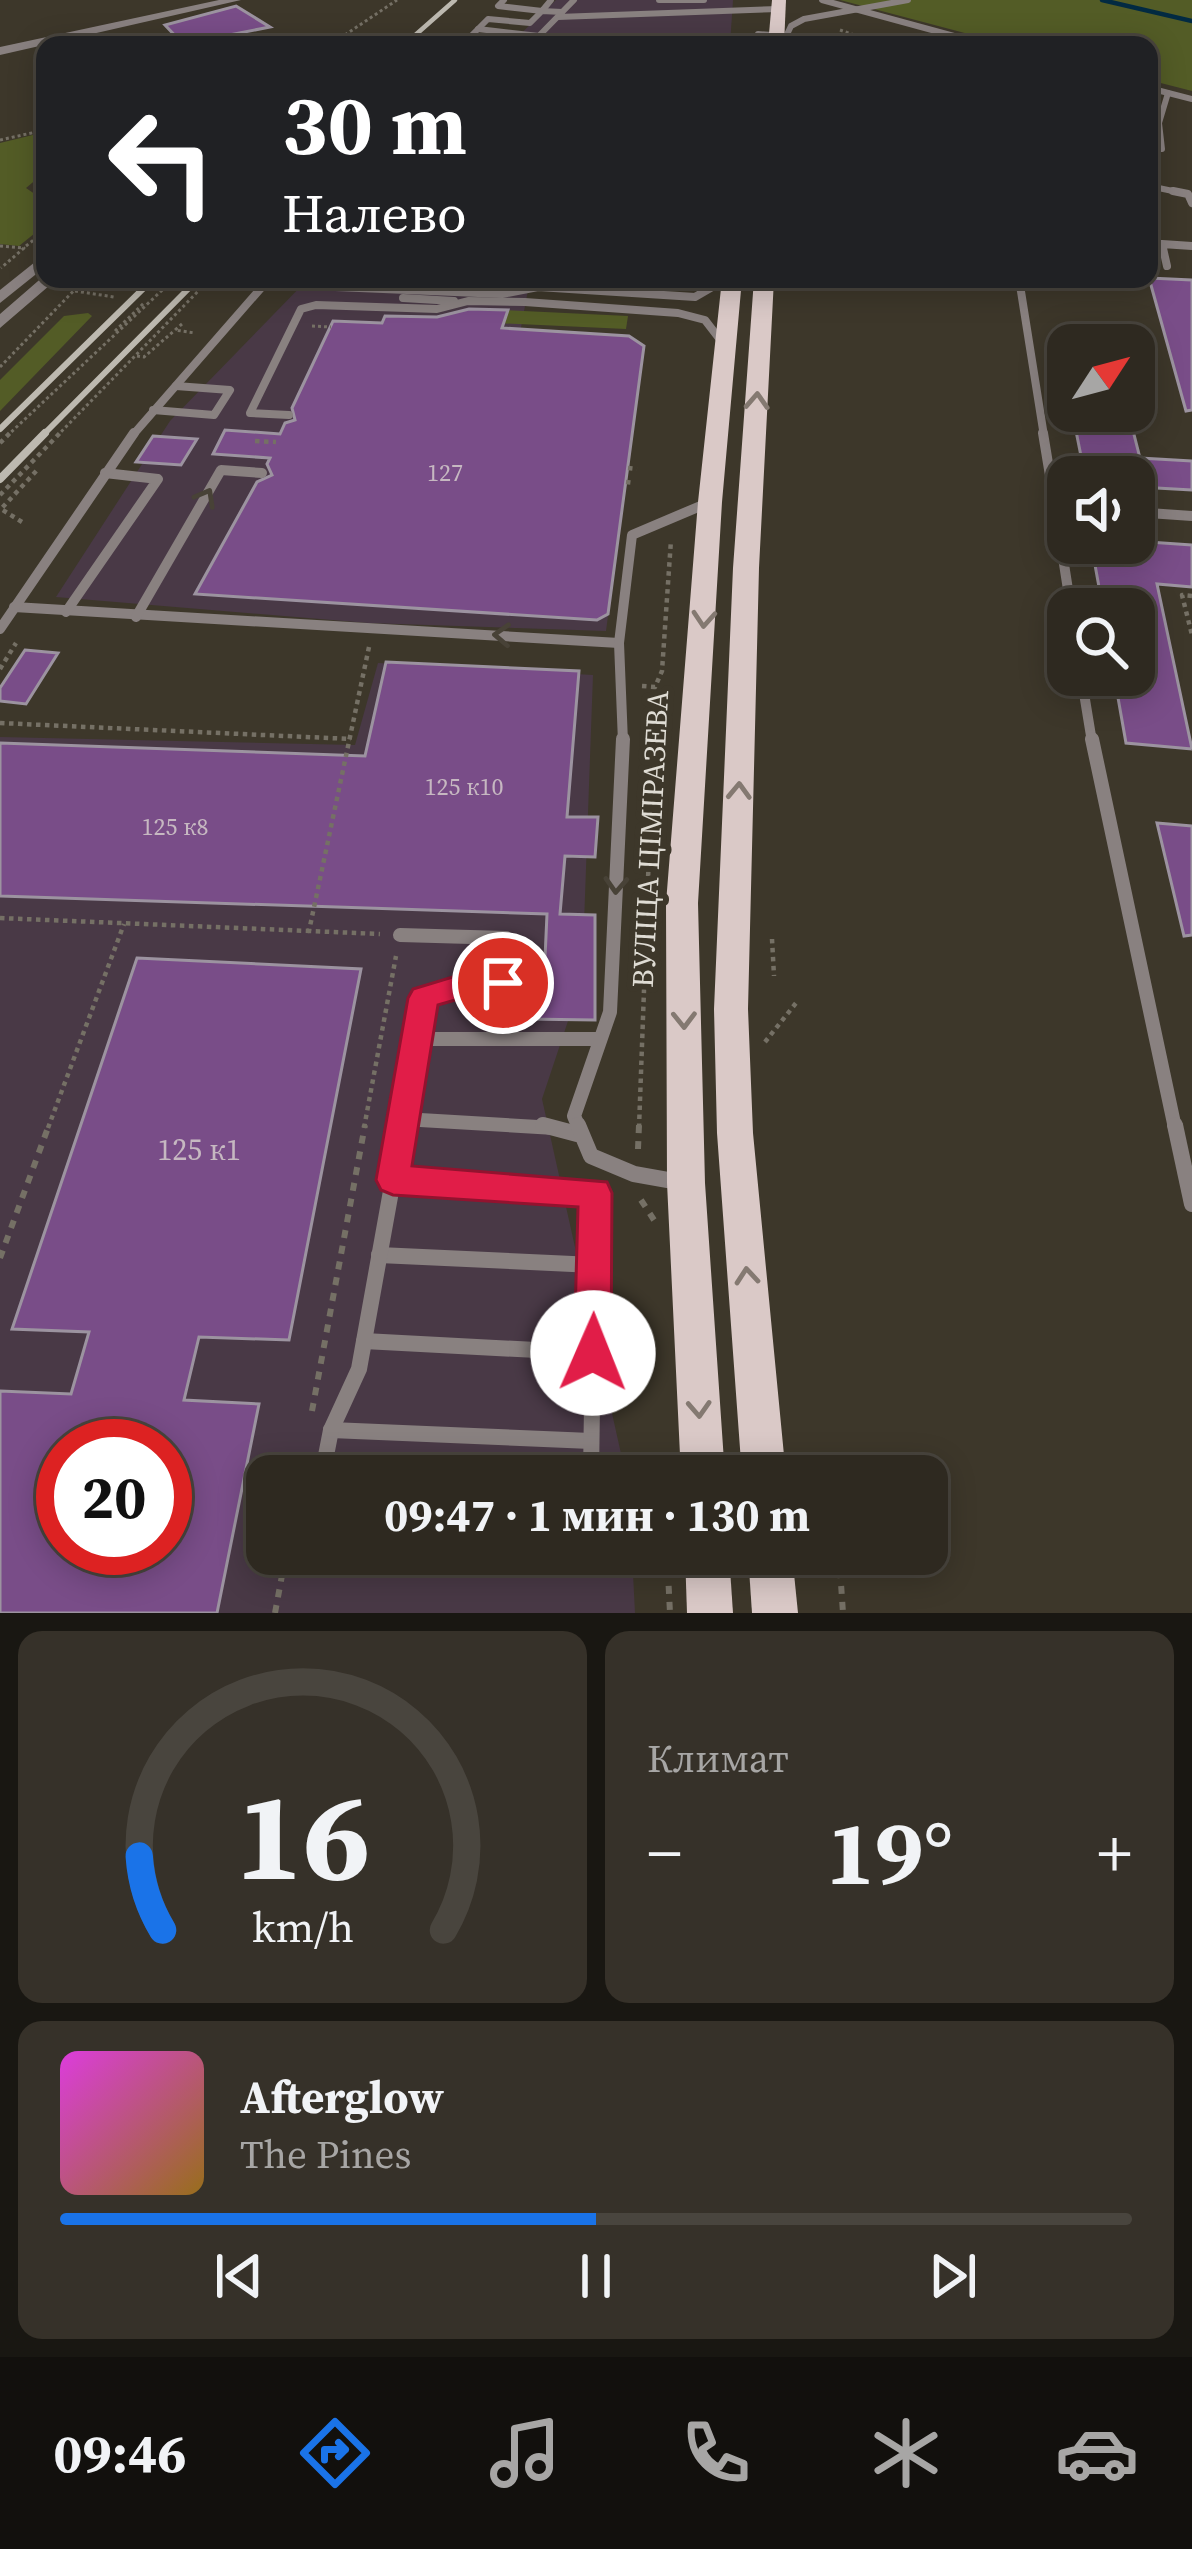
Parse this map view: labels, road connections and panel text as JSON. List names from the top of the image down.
{
  "streets": {
    "main road": ["ВУЛІЦА ЦІМІРАЗЕВА"]
  },
  "house_numbers": [
    "127",
    "125 к10",
    "125 к8",
    "125 к1"
  ],
  "north": "top right",
  "page": {
    "turn": ["30 m", "Налево"],
    "limit": "20",
    "trip": "09:47 · 1 мин · 130 m",
    "tile": "Климат",
    "heat": ["−", "19°", "+"],
    "song": ["Afterglow", "The Pines"],
    "tabs": "09:46",
    "gauge": ["16", "km/h"]
  }
}
